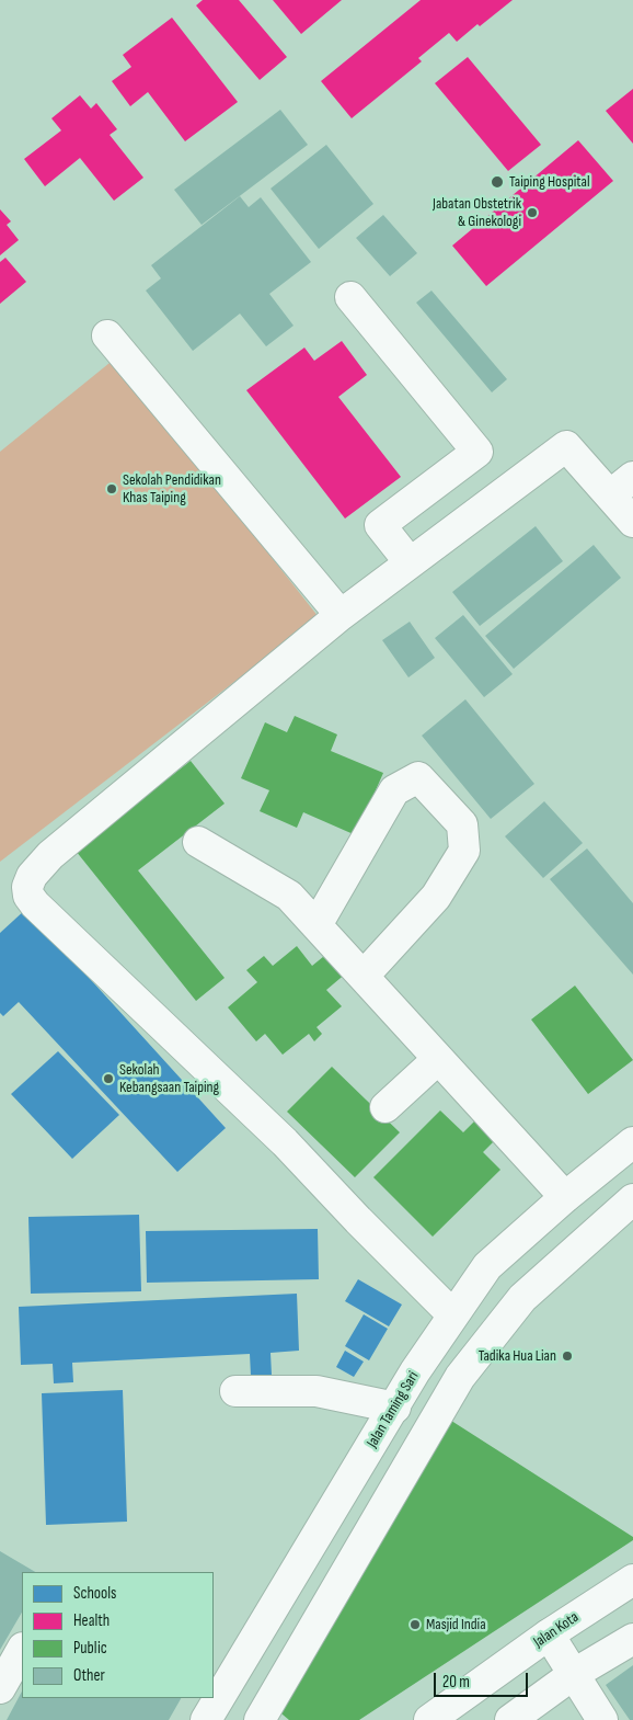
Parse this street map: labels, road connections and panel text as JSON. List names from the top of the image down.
{
  "streets": {
    "main road": ["Jalan Taming Sari", "Jalan Kota"]
  },
  "places": [
    "Taiping Hospital",
    "Jabatan Obstetrik & Ginekologi",
    "Sekolah Pendidikan Khas Taiping",
    "Sekolah Kebangsaan Taiping",
    "Tadika Hua Lian",
    "Masjid India"
  ],
  "legend": [
    "Schools",
    "Health",
    "Public",
    "Other"
  ],
  "scale_bar": "20 m"
}
